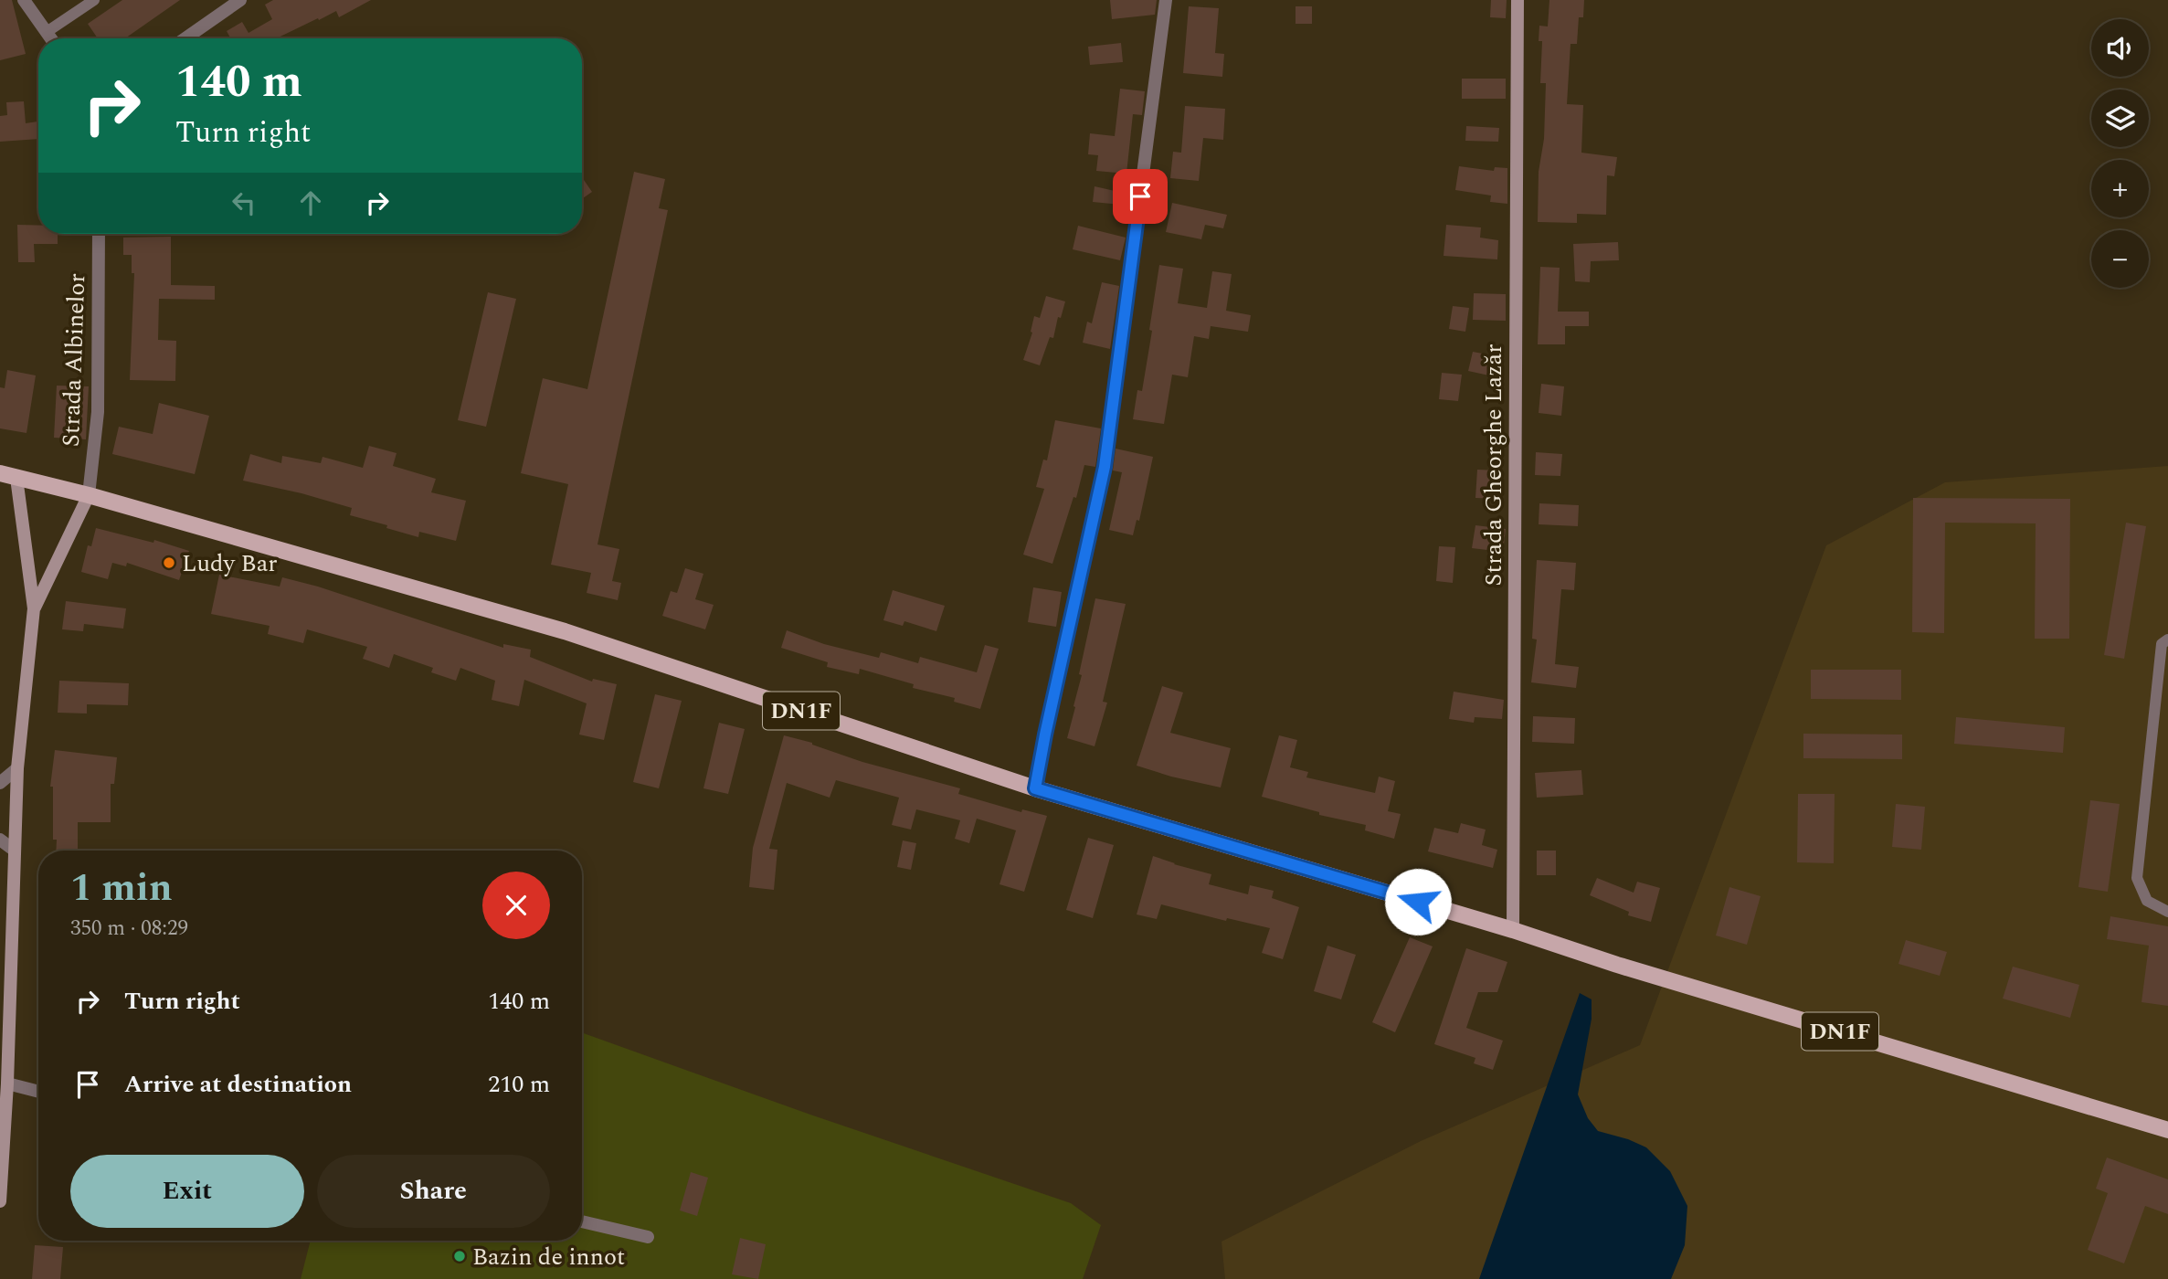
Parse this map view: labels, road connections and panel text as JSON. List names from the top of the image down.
{
  "streets": {
    "main road": ["Strada Gheorghe Lazăr", "DN1F"],
    "street": ["Strada Albinelor"]
  },
  "crossings": [
    ["Strada Albinelor", "DN1F"],
    ["Strada Gheorghe Lazăr", "DN1F"]
  ],
  "places": ["Ludy Bar", "Bazin de innot"],
  "page": {
    "map_buttons": ["+", "−"],
    "turn": ["140 m", "Turn right"],
    "heading": ["1 min", "350 m · 08:29"],
    "list": [
      {
        "name": "Turn right",
        "value": "140 m"
      },
      {
        "name": "Arrive at destination",
        "value": "210 m"
      }
    ],
    "buttons": ["Exit", "Share"]
  }
}
